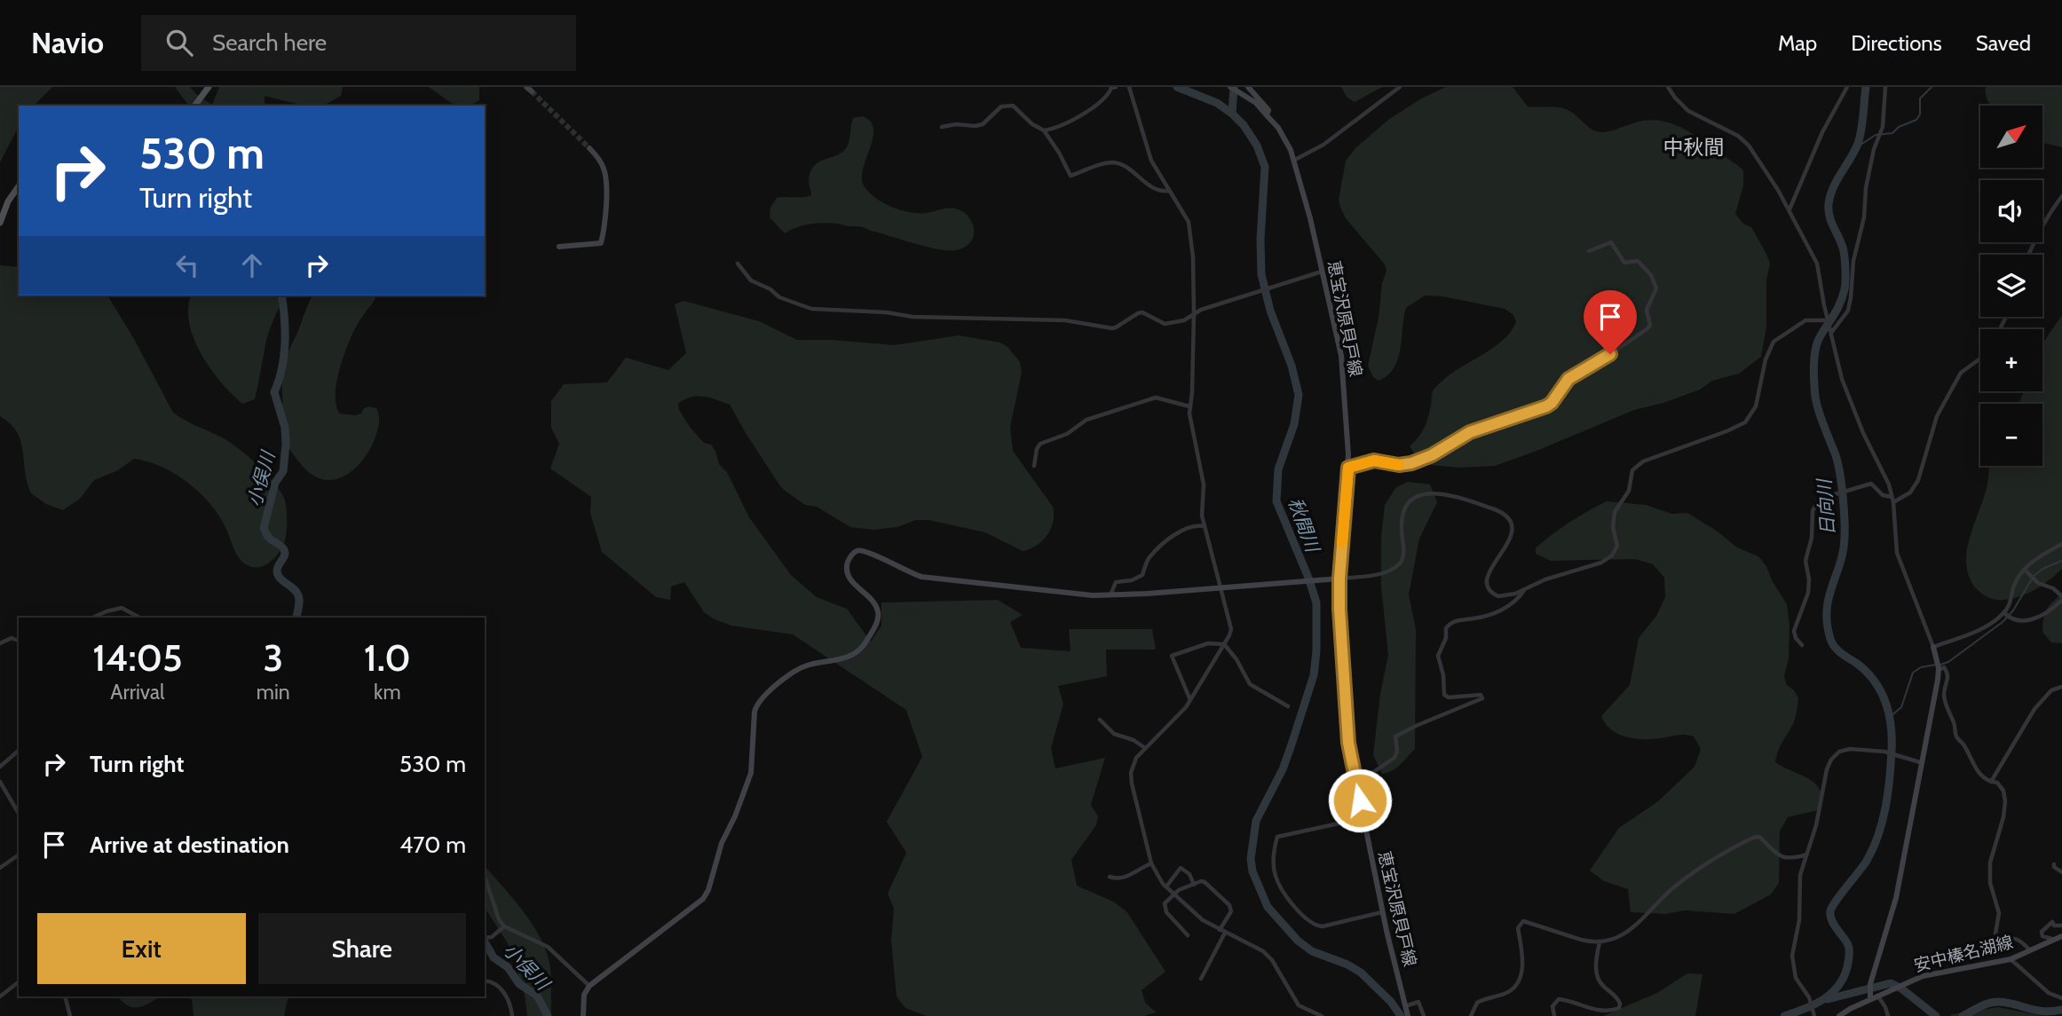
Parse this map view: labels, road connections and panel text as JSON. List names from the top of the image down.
{
  "streets": {
    "street": ["恵宝沢原貝戸線", "安中榛名湖線"]
  },
  "districts": ["中秋間"],
  "water": ["小俣川", "日向川", "秋間川"],
  "north": "top right",
  "page": {
    "header": "Navio",
    "search": "Search here",
    "nav": ["Map", "Directions", "Saved"],
    "map_buttons": ["+", "−"],
    "turn": ["530 m", "Turn right"],
    "eta": [
      "14:05",
      "Arrival",
      "3",
      "min",
      "1.0",
      "km"
    ],
    "list": [
      {
        "name": "Turn right",
        "value": "530 m"
      },
      {
        "name": "Arrive at destination",
        "value": "470 m"
      }
    ],
    "buttons": ["Exit", "Share"]
  }
}
